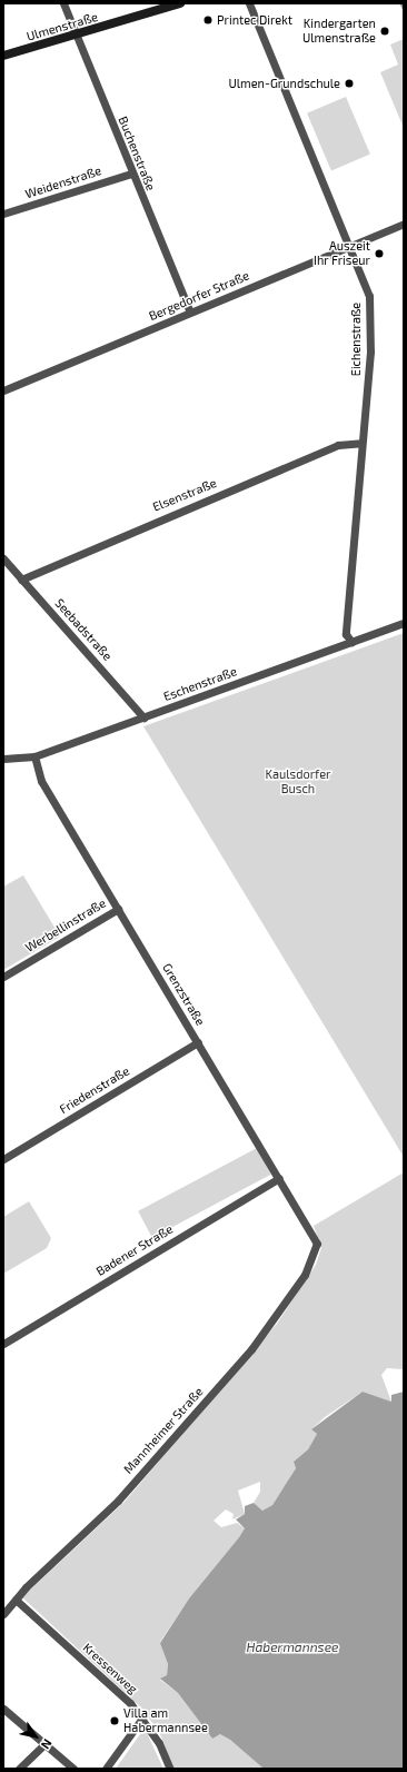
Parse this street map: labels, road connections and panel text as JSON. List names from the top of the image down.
{
  "streets": {
    "street": [
      "Ulmenstraße",
      "Buchenstraße",
      "Weidenstraße",
      "Bergedorfer Straße",
      "Eichenstraße",
      "Elsenstraße",
      "Seebadstraße",
      "Eschenstraße",
      "Werbellinstraße",
      "Grenzstraße",
      "Friedenstraße",
      "Badener Straße",
      "Mannheimer Straße",
      "Kressenweg"
    ]
  },
  "crossings": [
    ["Ulmenstraße", "Buchenstraße"],
    ["Buchenstraße", "Weidenstraße"],
    ["Buchenstraße", "Bergedorfer Straße"],
    ["Bergedorfer Straße", "Eichenstraße"],
    ["Eichenstraße", "Elsenstraße"],
    ["Eichenstraße", "Eschenstraße"],
    ["Elsenstraße", "Seebadstraße"],
    ["Seebadstraße", "Eschenstraße"],
    ["Eschenstraße", "Grenzstraße"],
    ["Werbellinstraße", "Grenzstraße"],
    ["Grenzstraße", "Friedenstraße"],
    ["Grenzstraße", "Badener Straße"],
    ["Grenzstraße", "Mannheimer Straße"],
    ["Mannheimer Straße", "Kressenweg"]
  ],
  "water": ["Habermannsee"],
  "parks": ["Kaulsdorfer Busch"],
  "places": [
    "Printec Direkt",
    "Kindergarten Ulmenstraße",
    "Ulmen-Grundschule",
    "Auszeit Ihr Friseur",
    "Villa am Habermannsee"
  ],
  "north": "bottom right"
}
